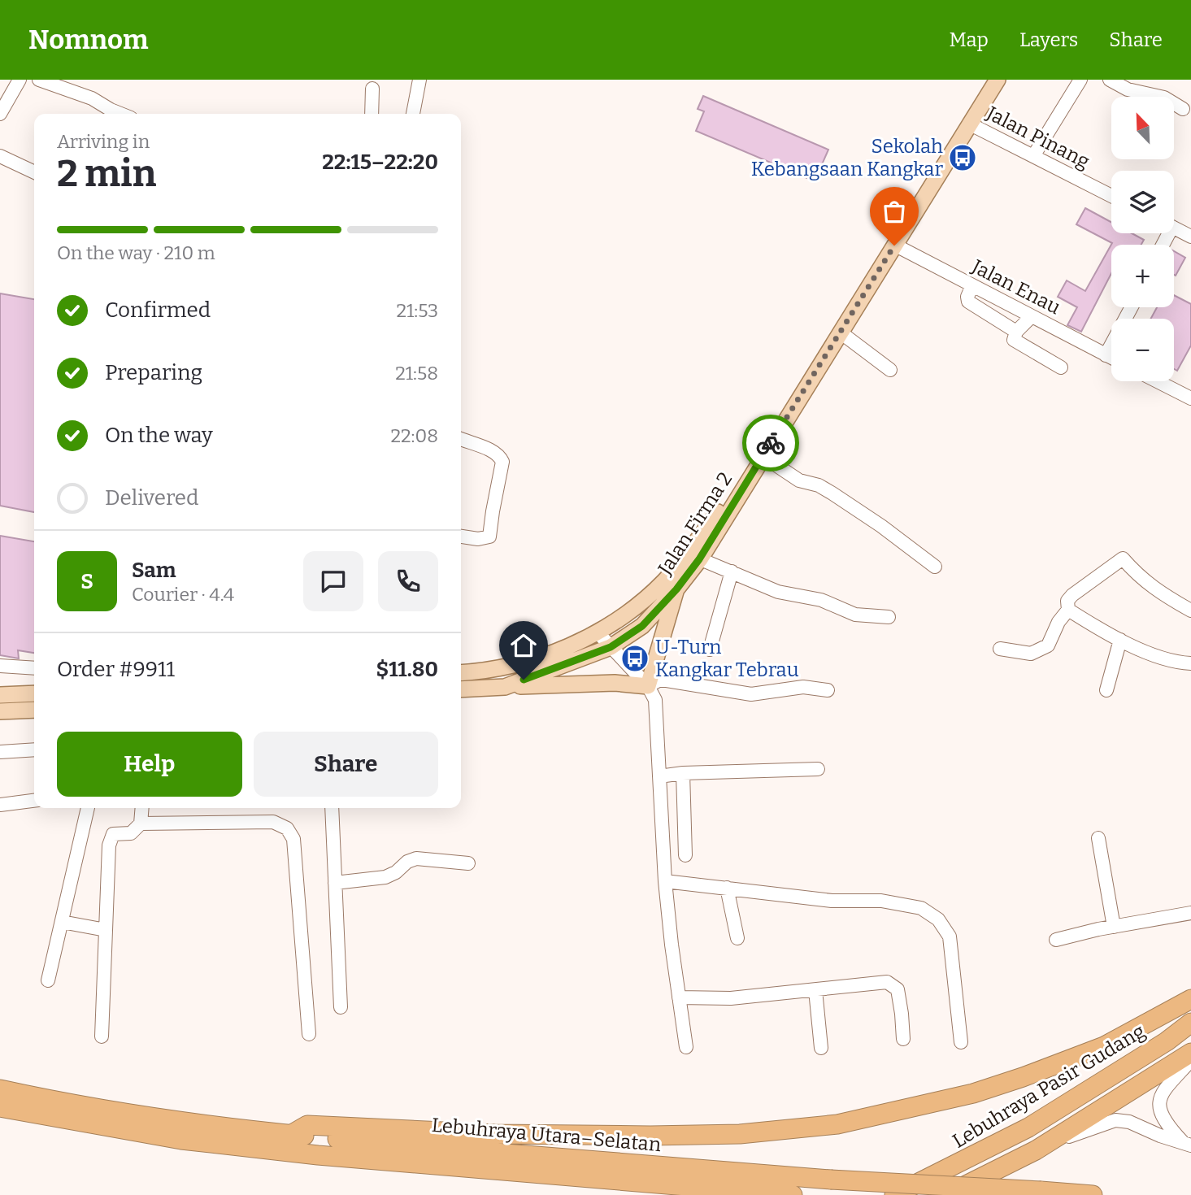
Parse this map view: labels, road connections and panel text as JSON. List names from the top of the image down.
{
  "streets": {
    "highway": ["Lebuhraya Pasir Gudang", "Lebuhraya Utara–Selatan"],
    "main road": ["Jalan Firma 2"],
    "street": ["Jalan Pinang", "Jalan Enau"]
  },
  "crossings": [
    ["Jalan Pinang", "Jalan Firma 2"],
    ["Jalan Enau", "Jalan Firma 2"]
  ],
  "places": {
    "bus stop": ["Sekolah Kebangsaan Kangkar", "U-Turn Kangkar Tebrau"]
  },
  "north": "top left",
  "page": {
    "header": "Nomnom",
    "nav": ["Map", "Layers", "Share"],
    "map_buttons": ["+", "−"],
    "heading": ["2 min", "Arriving in", "22:15–22:20"],
    "panel": [
      "Sam",
      "Courier · 4.4",
      "Order #9911",
      "$11.80"
    ],
    "bar": "On the way · 210 m",
    "list": [
      ["Confirmed", "21:53"],
      ["Preparing", "21:58"],
      ["On the way", "22:08"],
      "Delivered"
    ],
    "round": "S",
    "buttons": ["Help", "Share"]
  }
}
